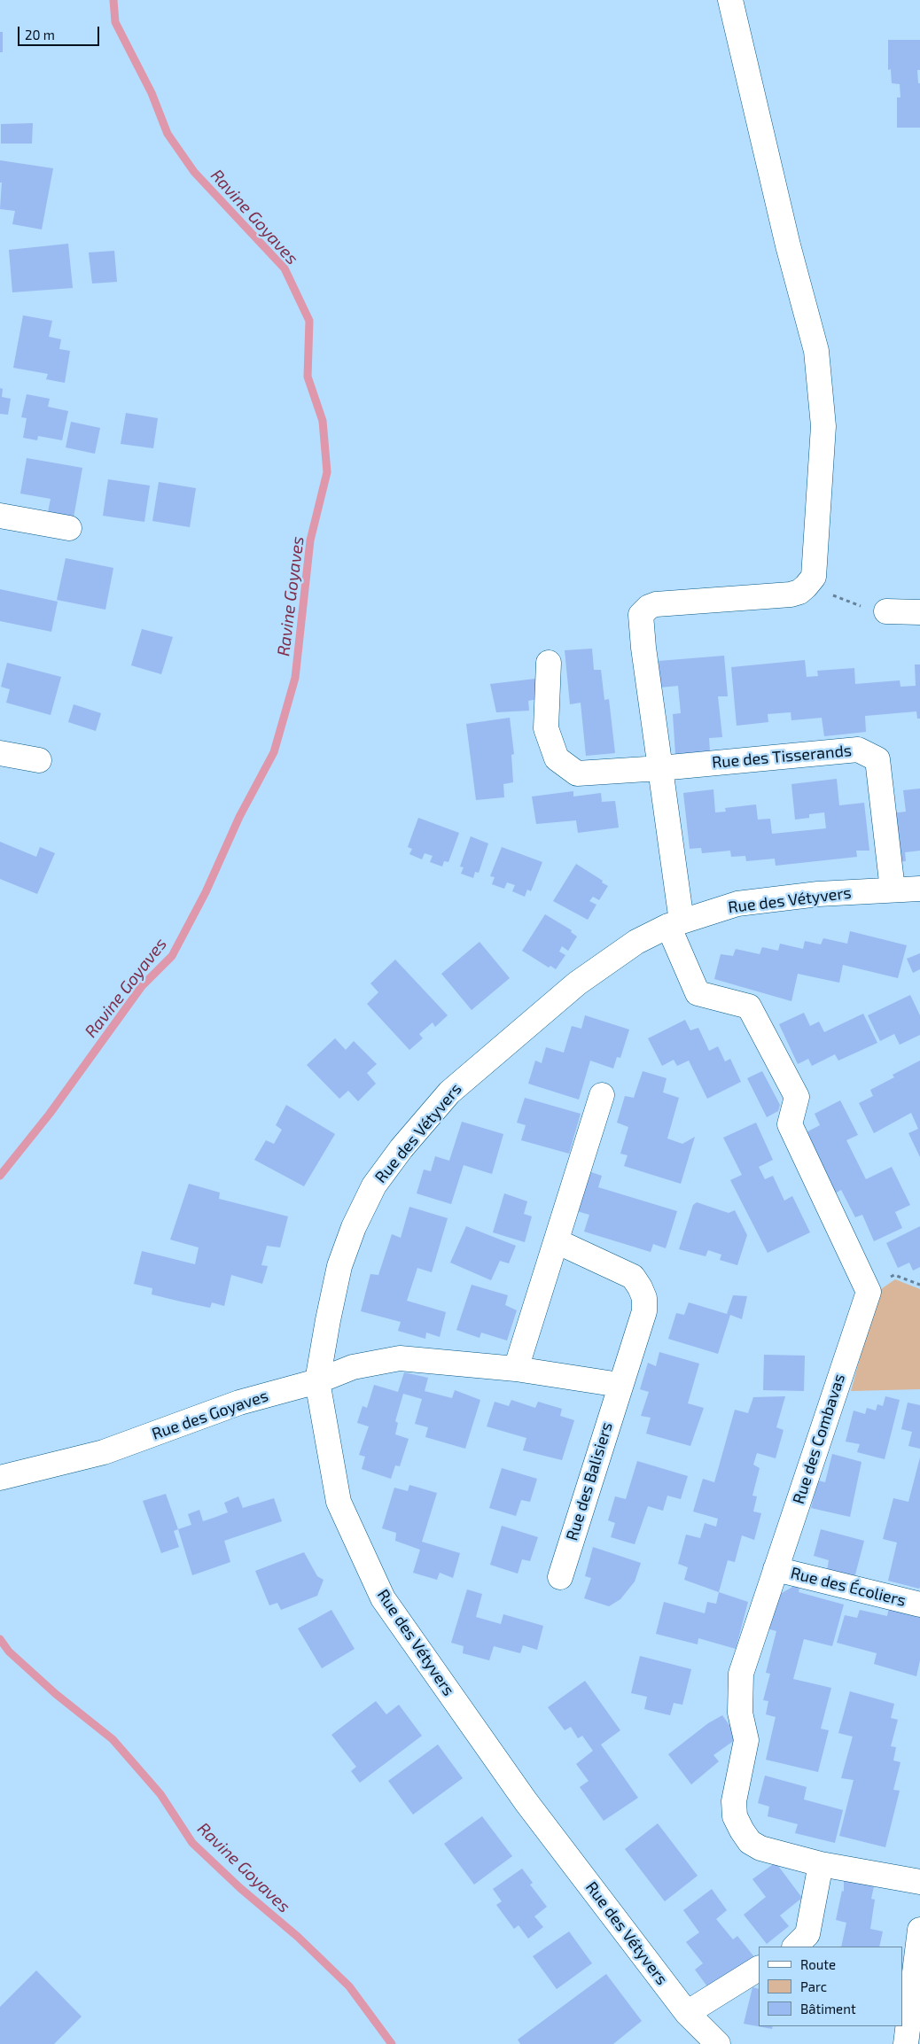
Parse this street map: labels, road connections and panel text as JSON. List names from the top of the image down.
{
  "streets": {
    "street": [
      "Rue des Tisserands",
      "Rue des Vétyvers",
      "Rue des Goyaves",
      "Rue des Combavas",
      "Rue des Balisiers",
      "Rue des Écoliers"
    ]
  },
  "crossings": [
    ["Rue des Tisserands", "Rue des Vétyvers"],
    ["Rue des Vétyvers", "Rue des Goyaves"],
    ["Rue des Vétyvers", "Rue des Combavas"],
    ["Rue des Combavas", "Rue des Écoliers"]
  ],
  "water": ["Ravine Goyaves"],
  "legend": ["Route", "Parc", "Bâtiment"],
  "scale_bar": "20 m"
}
